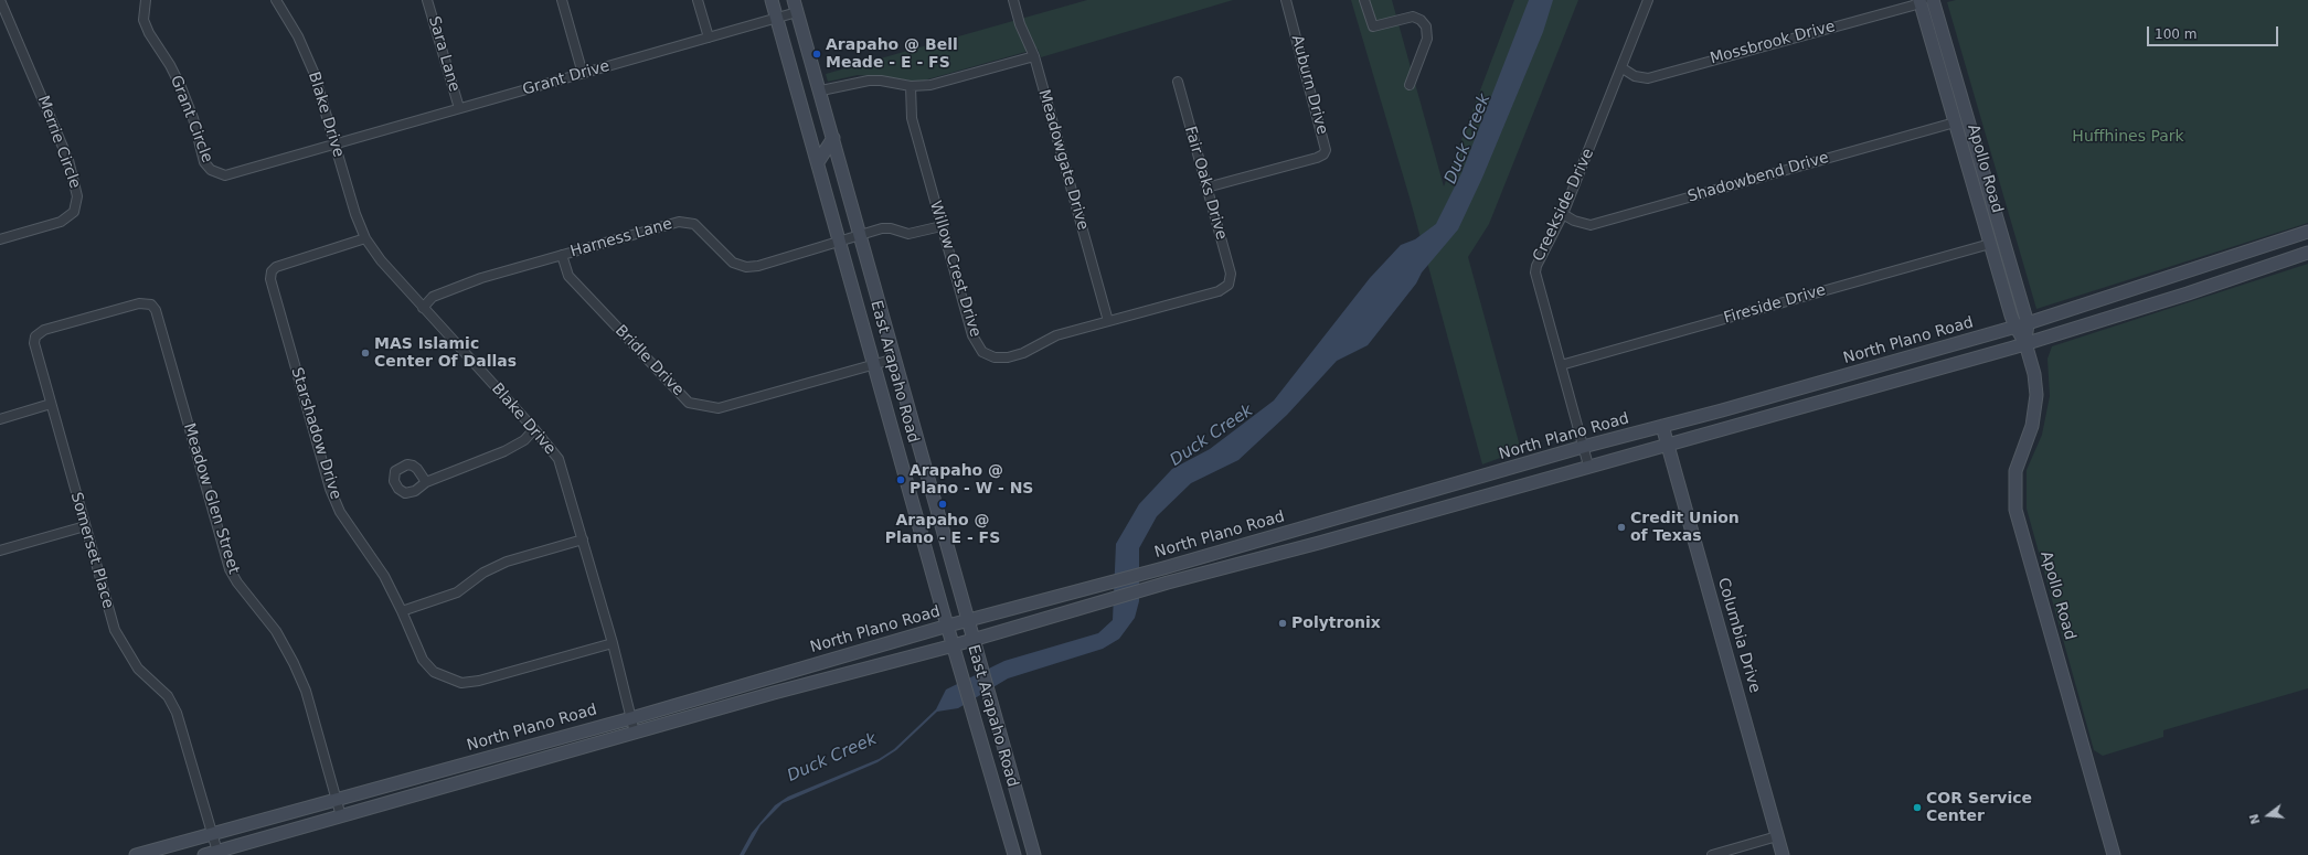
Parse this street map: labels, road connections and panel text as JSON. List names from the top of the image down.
{
  "streets": {
    "main road": [
      "Apollo Road",
      "North Plano Road",
      "East Arapaho Road",
      "Columbia Drive"
    ],
    "street": [
      "Mossbrook Drive",
      "Sara Lane",
      "Grant Drive",
      "Auburn Drive",
      "Blake Drive",
      "Grant Circle",
      "Merrie Circle",
      "Meadowgate Drive",
      "Shadowbend Drive",
      "Fair Oaks Drive",
      "Creekside Drive",
      "Harness Lane",
      "Willow Crest Drive",
      "Fireside Drive",
      "Bridle Drive",
      "Starshadow Drive",
      "Meadow Glen Street",
      "Somerset Place"
    ]
  },
  "crossings": [
    ["Mossbrook Drive", "Apollo Road"],
    ["Mossbrook Drive", "Creekside Drive"],
    ["Sara Lane", "Grant Drive"],
    ["Grant Drive", "Blake Drive"],
    ["Grant Drive", "Grant Circle"],
    ["Grant Drive", "East Arapaho Road"],
    ["Auburn Drive", "Fair Oaks Drive"],
    ["Blake Drive", "Grant Circle"],
    ["Blake Drive", "Harness Lane"],
    ["Blake Drive", "North Plano Road"],
    ["Blake Drive", "Starshadow Drive"],
    ["Meadowgate Drive", "Willow Crest Drive"],
    ["Apollo Road", "Shadowbend Drive"],
    ["Apollo Road", "Fireside Drive"],
    ["Apollo Road", "North Plano Road"],
    ["Shadowbend Drive", "Creekside Drive"],
    ["Fair Oaks Drive", "Willow Crest Drive"],
    ["Creekside Drive", "Fireside Drive"],
    ["Creekside Drive", "North Plano Road"],
    ["Harness Lane", "Willow Crest Drive"],
    ["Harness Lane", "Bridle Drive"],
    ["Harness Lane", "East Arapaho Road"],
    ["North Plano Road", "East Arapaho Road"],
    ["North Plano Road", "Meadow Glen Street"],
    ["North Plano Road", "Somerset Place"],
    ["North Plano Road", "Columbia Drive"],
    ["Bridle Drive", "East Arapaho Road"],
    ["Meadow Glen Street", "Somerset Place"]
  ],
  "water": ["Duck Creek"],
  "parks": ["Huffhines Park"],
  "places": [
    "Arapaho @ Bell Meade - E - FS",
    "MAS Islamic Center Of Dallas",
    "Arapaho @ Plano - W - NS",
    "Arapaho @ Plano - E - FS",
    "Credit Union of Texas",
    "Polytronix",
    "COR Service Center"
  ],
  "scale_bar": "100 m",
  "north": "left"
}
